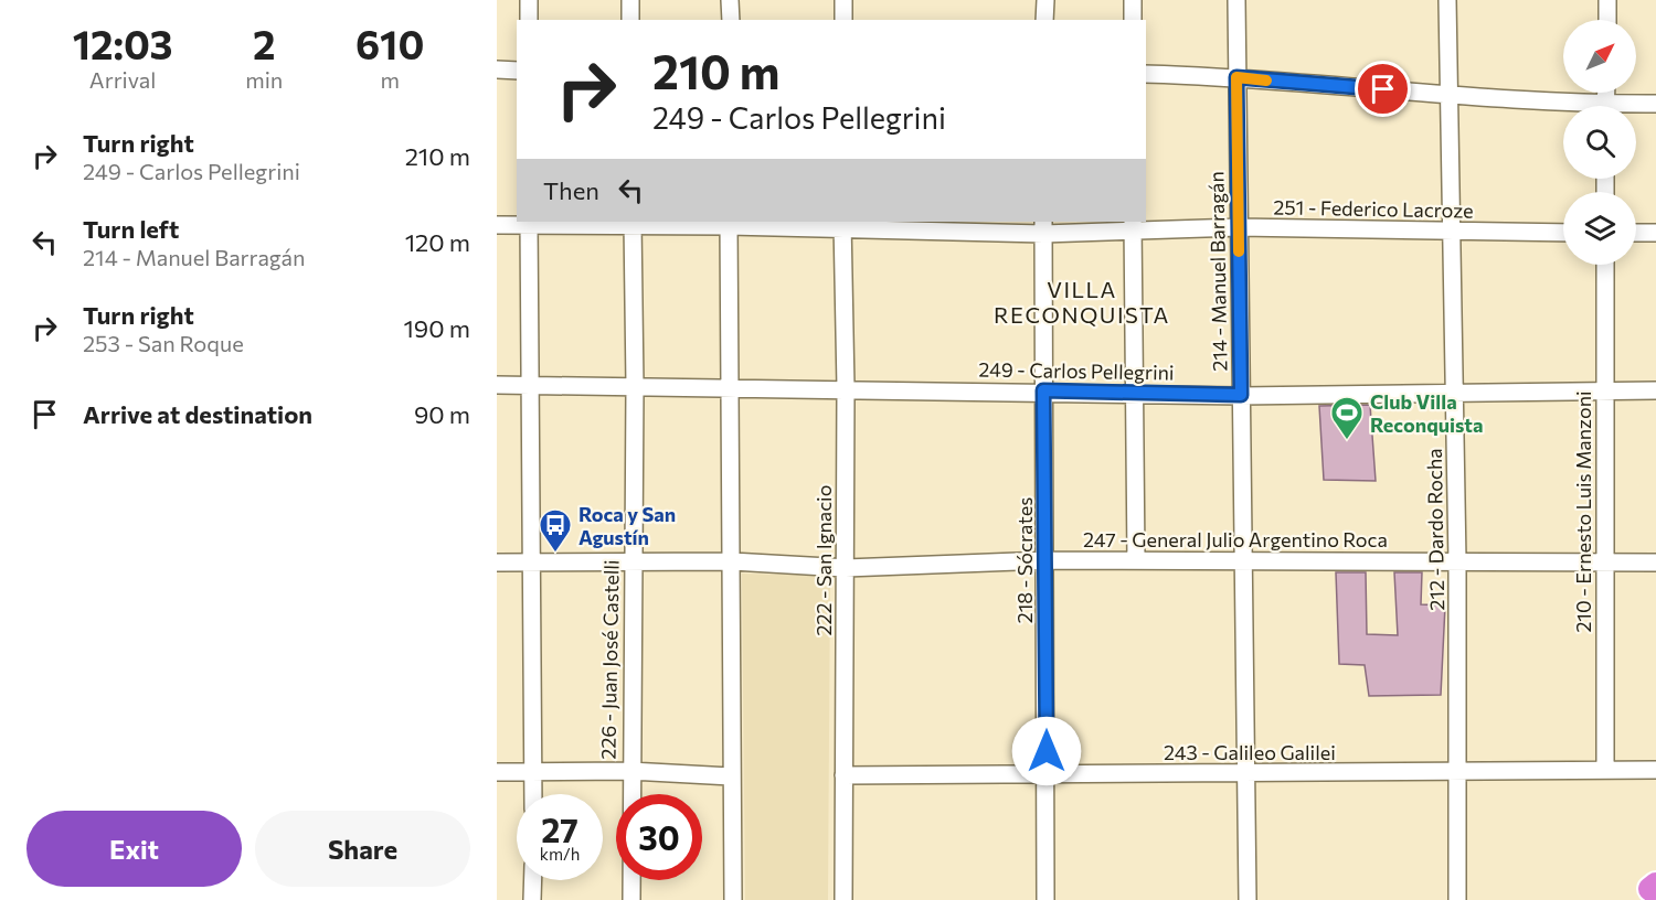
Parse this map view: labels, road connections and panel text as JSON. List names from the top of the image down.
{
  "streets": {
    "street": [
      "251 - Federico Lacroze",
      "214 - Manuel Barragán",
      "249 - Carlos Pellegrini",
      "210 - Ernesto Luis Manzoni",
      "212 - Dardo Rocha",
      "247 - General Julio Argentino Roca",
      "222 - San Ignacio",
      "218 - Sócrates",
      "226 - Juan José Castelli",
      "243 - Galileo Galilei"
    ]
  },
  "crossings": [
    ["251 - Federico Lacroze", "214 - Manuel Barragán"],
    ["251 - Federico Lacroze", "212 - Dardo Rocha"],
    ["251 - Federico Lacroze", "222 - San Ignacio"],
    ["251 - Federico Lacroze", "218 - Sócrates"],
    ["251 - Federico Lacroze", "226 - Juan José Castelli"],
    ["214 - Manuel Barragán", "249 - Carlos Pellegrini"],
    ["214 - Manuel Barragán", "247 - General Julio Argentino Roca"],
    ["214 - Manuel Barragán", "243 - Galileo Galilei"],
    ["249 - Carlos Pellegrini", "210 - Ernesto Luis Manzoni"],
    ["249 - Carlos Pellegrini", "212 - Dardo Rocha"],
    ["249 - Carlos Pellegrini", "222 - San Ignacio"],
    ["249 - Carlos Pellegrini", "218 - Sócrates"],
    ["249 - Carlos Pellegrini", "226 - Juan José Castelli"],
    ["210 - Ernesto Luis Manzoni", "247 - General Julio Argentino Roca"],
    ["210 - Ernesto Luis Manzoni", "243 - Galileo Galilei"],
    ["212 - Dardo Rocha", "247 - General Julio Argentino Roca"],
    ["212 - Dardo Rocha", "243 - Galileo Galilei"],
    ["247 - General Julio Argentino Roca", "222 - San Ignacio"],
    ["247 - General Julio Argentino Roca", "218 - Sócrates"],
    ["247 - General Julio Argentino Roca", "226 - Juan José Castelli"],
    ["222 - San Ignacio", "243 - Galileo Galilei"],
    ["218 - Sócrates", "243 - Galileo Galilei"]
  ],
  "districts": ["VILLA RECONQUISTA"],
  "places": {
    "sports": ["Club Villa Reconquista"],
    "bus stop": ["Roca y San Agustín"]
  },
  "north": "top right",
  "page": {
    "eta": [
      "12:03",
      "Arrival",
      "2",
      "min",
      "610",
      "m"
    ],
    "turn": ["210 m", "249 - Carlos Pellegrini"],
    "list": [
      {
        "name": "Turn right",
        "note": "249 - Carlos Pellegrini",
        "value": "210 m"
      },
      {
        "name": "Turn left",
        "note": "214 - Manuel Barragán",
        "value": "120 m"
      },
      {
        "name": "Turn right",
        "note": "253 - San Roque",
        "value": "190 m"
      },
      {
        "name": "Arrive at destination",
        "value": "90 m"
      }
    ],
    "then": "Then",
    "speed": "27 km/h",
    "limit": "30",
    "buttons": ["Exit", "Share"]
  }
}
